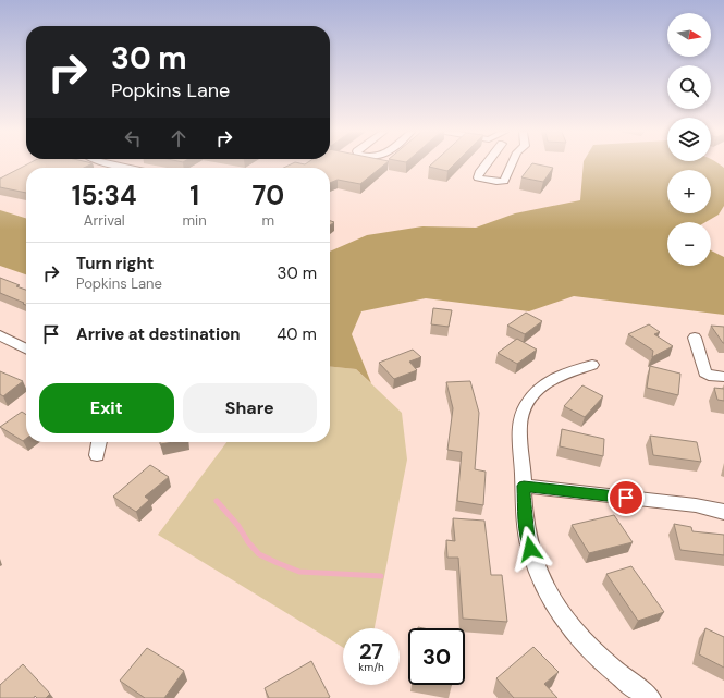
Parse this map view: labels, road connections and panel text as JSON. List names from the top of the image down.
{
  "north": "right",
  "page": {
    "map_buttons": ["+", "−"],
    "turn": ["30 m", "Popkins Lane"],
    "eta": [
      "15:34",
      "Arrival",
      "1",
      "min",
      "70",
      "m"
    ],
    "list": [
      {
        "name": "Turn right",
        "note": "Popkins Lane",
        "value": "30 m"
      },
      {
        "name": "Arrive at destination",
        "value": "40 m"
      }
    ],
    "buttons": ["Exit", "Share"],
    "speed": "27 km/h",
    "limit": "30"
  }
}
